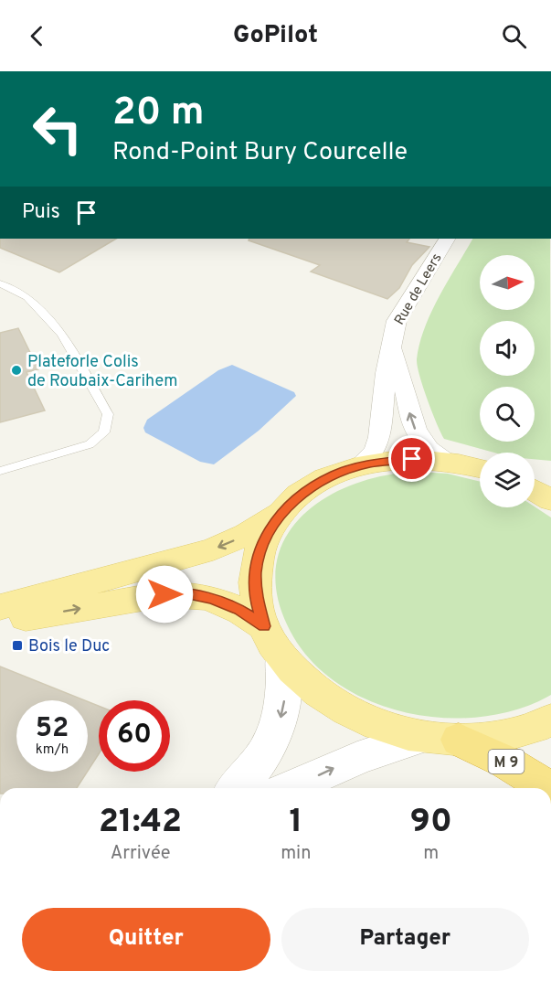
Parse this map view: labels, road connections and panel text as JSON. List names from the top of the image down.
{
  "streets": {
    "highway": ["M 9"],
    "street": ["Rue de Leers"]
  },
  "places": {
    "other": ["Plateforle Colis de Roubaix-Carihem"],
    "transit": ["Bois le Duc"]
  },
  "north": "right",
  "page": {
    "header": "GoPilot",
    "turn": ["20 m", "Rond-Point Bury Courcelle"],
    "then": "Puis",
    "speed": "52 km/h",
    "limit": "60",
    "eta": [
      "21:42",
      "Arrivée",
      "1",
      "min",
      "90",
      "m"
    ],
    "buttons": ["Quitter", "Partager"]
  }
}
